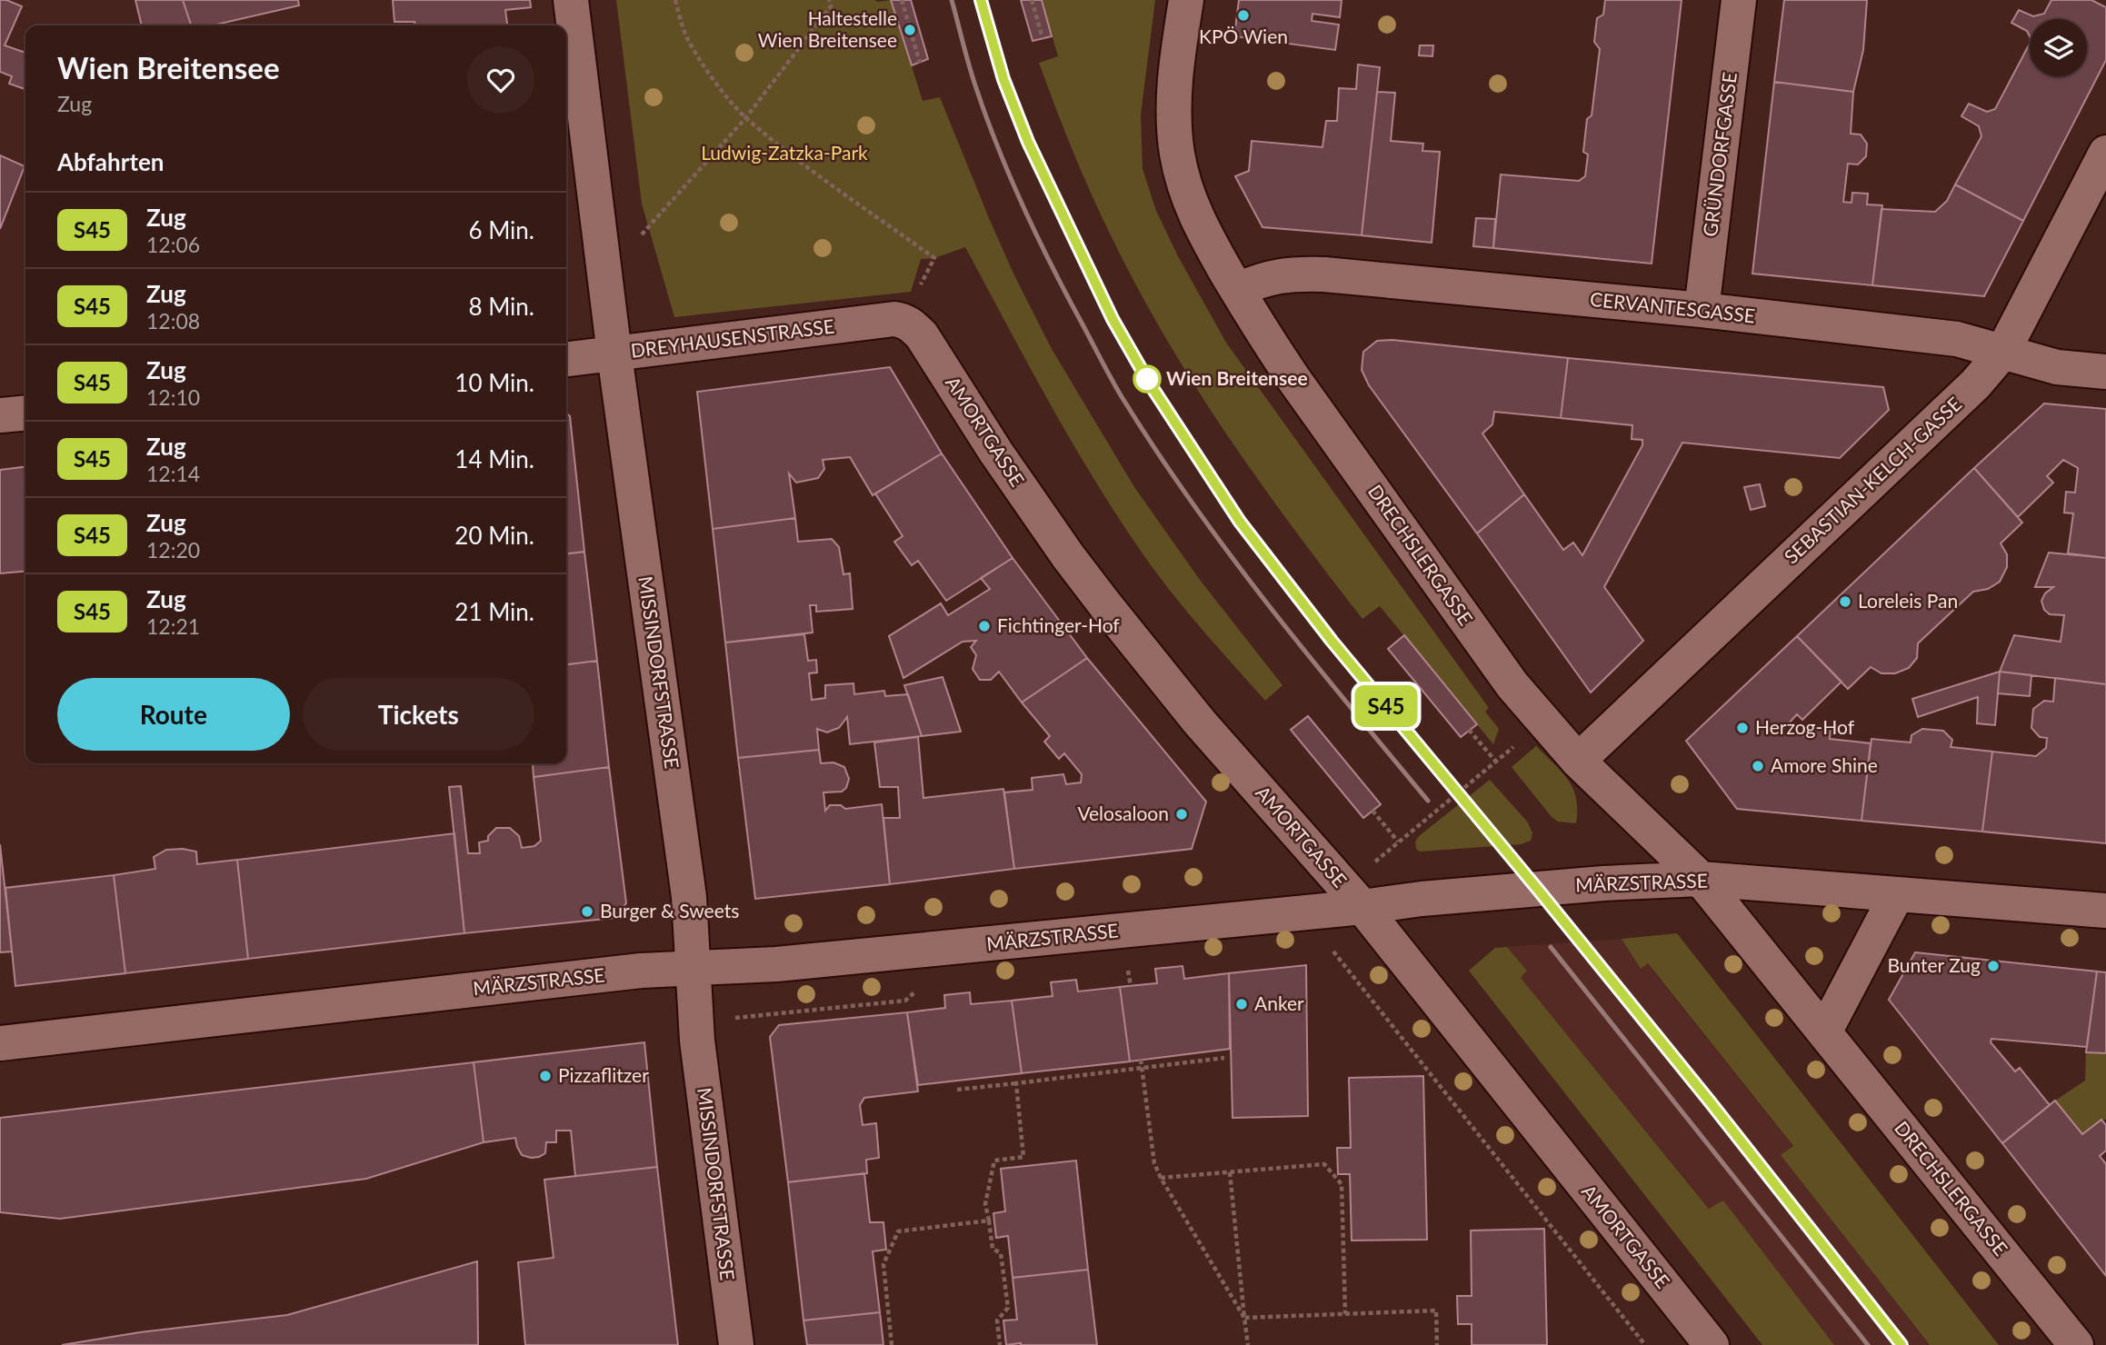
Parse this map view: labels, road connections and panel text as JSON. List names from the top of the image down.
{
  "streets": {
    "street": [
      "GRÜNDORFGASSE",
      "CERVANTESGASSE",
      "DREYHAUSENSTRASSE",
      "AMORTGASSE",
      "SEBASTIAN-KELCH-GASSE",
      "DRECHSLERGASSE",
      "MISSINDORFSTRASSE",
      "MÄRZSTRASSE"
    ]
  },
  "crossings": [
    ["GRÜNDORFGASSE", "CERVANTESGASSE"],
    ["CERVANTESGASSE", "SEBASTIAN-KELCH-GASSE"],
    ["CERVANTESGASSE", "DRECHSLERGASSE"],
    ["DREYHAUSENSTRASSE", "AMORTGASSE"],
    ["DREYHAUSENSTRASSE", "MISSINDORFSTRASSE"],
    ["AMORTGASSE", "MÄRZSTRASSE"],
    ["SEBASTIAN-KELCH-GASSE", "DRECHSLERGASSE"],
    ["DRECHSLERGASSE", "MÄRZSTRASSE"],
    ["MISSINDORFSTRASSE", "MÄRZSTRASSE"]
  ],
  "parks": ["Ludwig-Zatzka-Park"],
  "places": [
    "KPÖ Wien",
    "Haltestelle Wien Breitensee",
    "Wien Breitensee",
    "Loreleis Pan",
    "Fichtinger-Hof",
    "Herzog-Hof",
    "Amore Shine",
    "Velosaloon",
    "Burger & Sweets",
    "Bunter Zug",
    "Anker",
    "Pizzaflitzer"
  ],
  "page": {
    "on_map": "S45",
    "heading": [
      ["Wien Breitensee", "Zug"],
      "Abfahrten"
    ],
    "list": [
      {
        "mark": "S45",
        "name": "Zug",
        "note": "12:06",
        "value": "6 Min."
      },
      {
        "mark": "S45",
        "name": "Zug",
        "note": "12:08",
        "value": "8 Min."
      },
      {
        "mark": "S45",
        "name": "Zug",
        "note": "12:10",
        "value": "10 Min."
      },
      {
        "mark": "S45",
        "name": "Zug",
        "note": "12:14",
        "value": "14 Min."
      },
      {
        "mark": "S45",
        "name": "Zug",
        "note": "12:20",
        "value": "20 Min."
      },
      {
        "mark": "S45",
        "name": "Zug",
        "note": "12:21",
        "value": "21 Min."
      }
    ],
    "buttons": ["Route", "Tickets"]
  }
}
